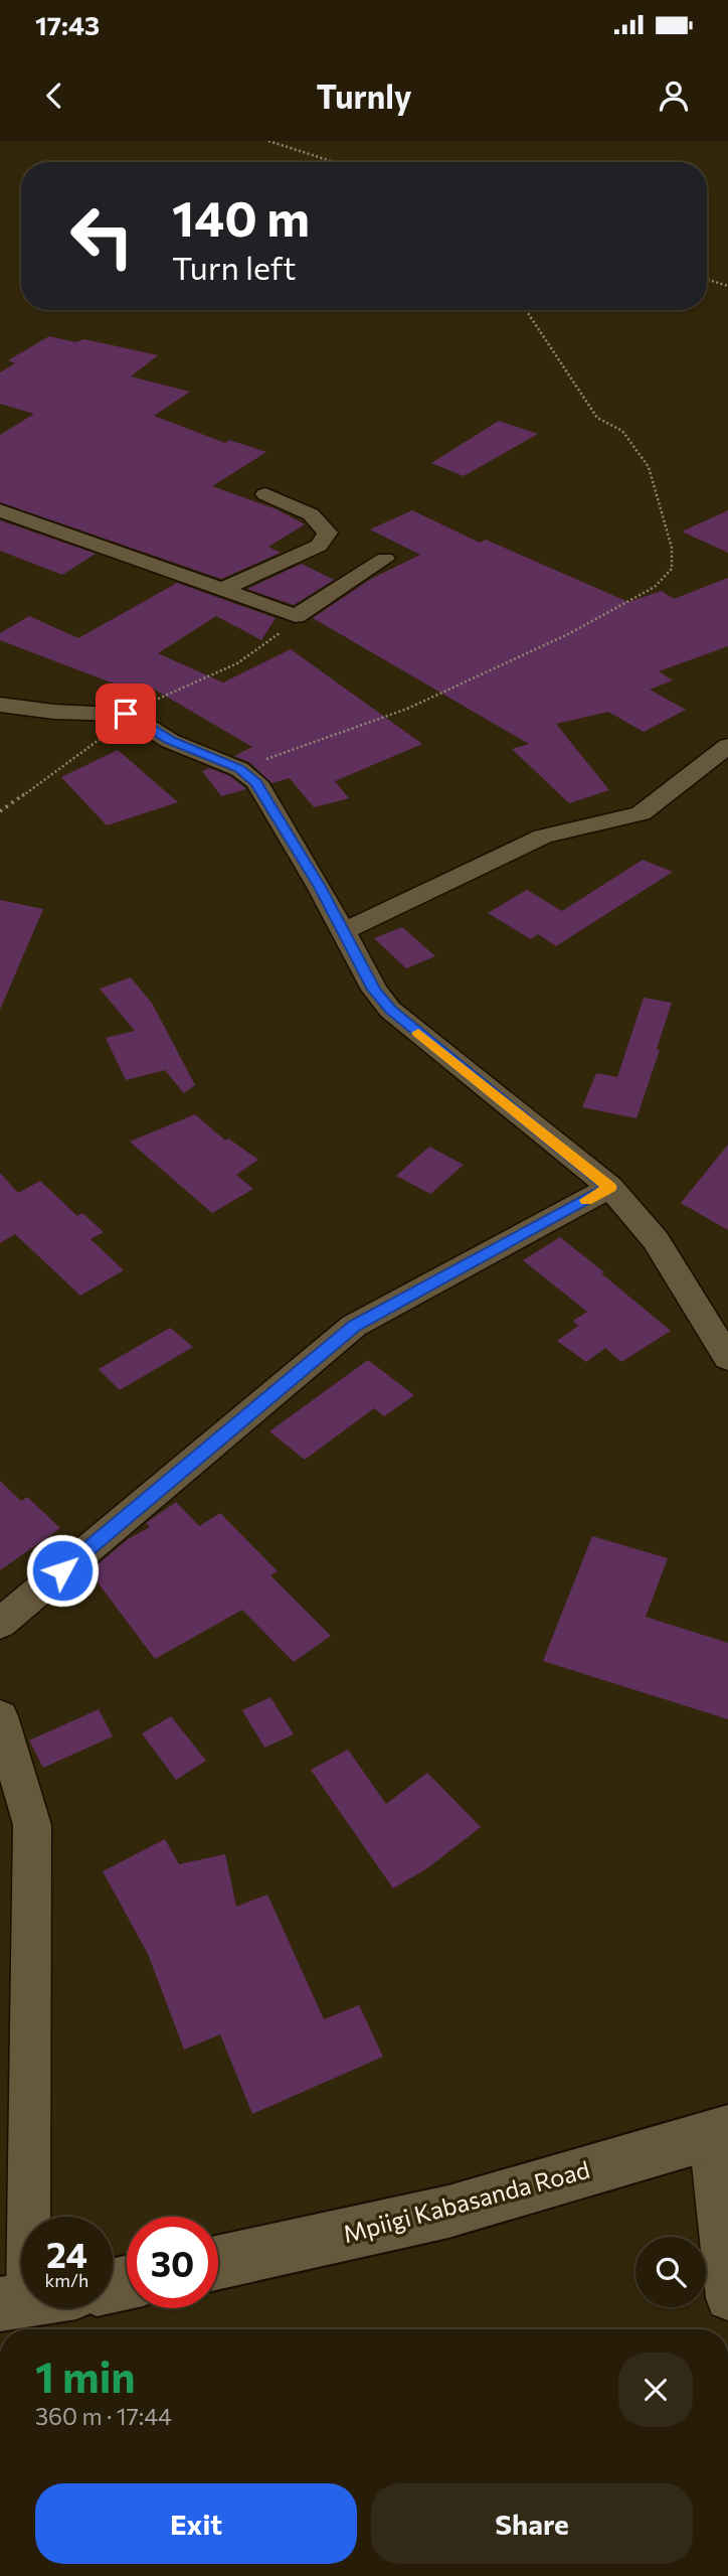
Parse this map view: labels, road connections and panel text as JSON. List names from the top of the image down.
{
  "streets": {
    "main road": ["Mpiigi Kabasanda Road"]
  },
  "page": {
    "status": "17:43",
    "header": "Turnly",
    "turn": ["140 m", "Turn left"],
    "speed": "24 km/h",
    "limit": "30",
    "heading": ["1 min", "360 m · 17:44"],
    "buttons": ["Exit", "Share"]
  }
}
